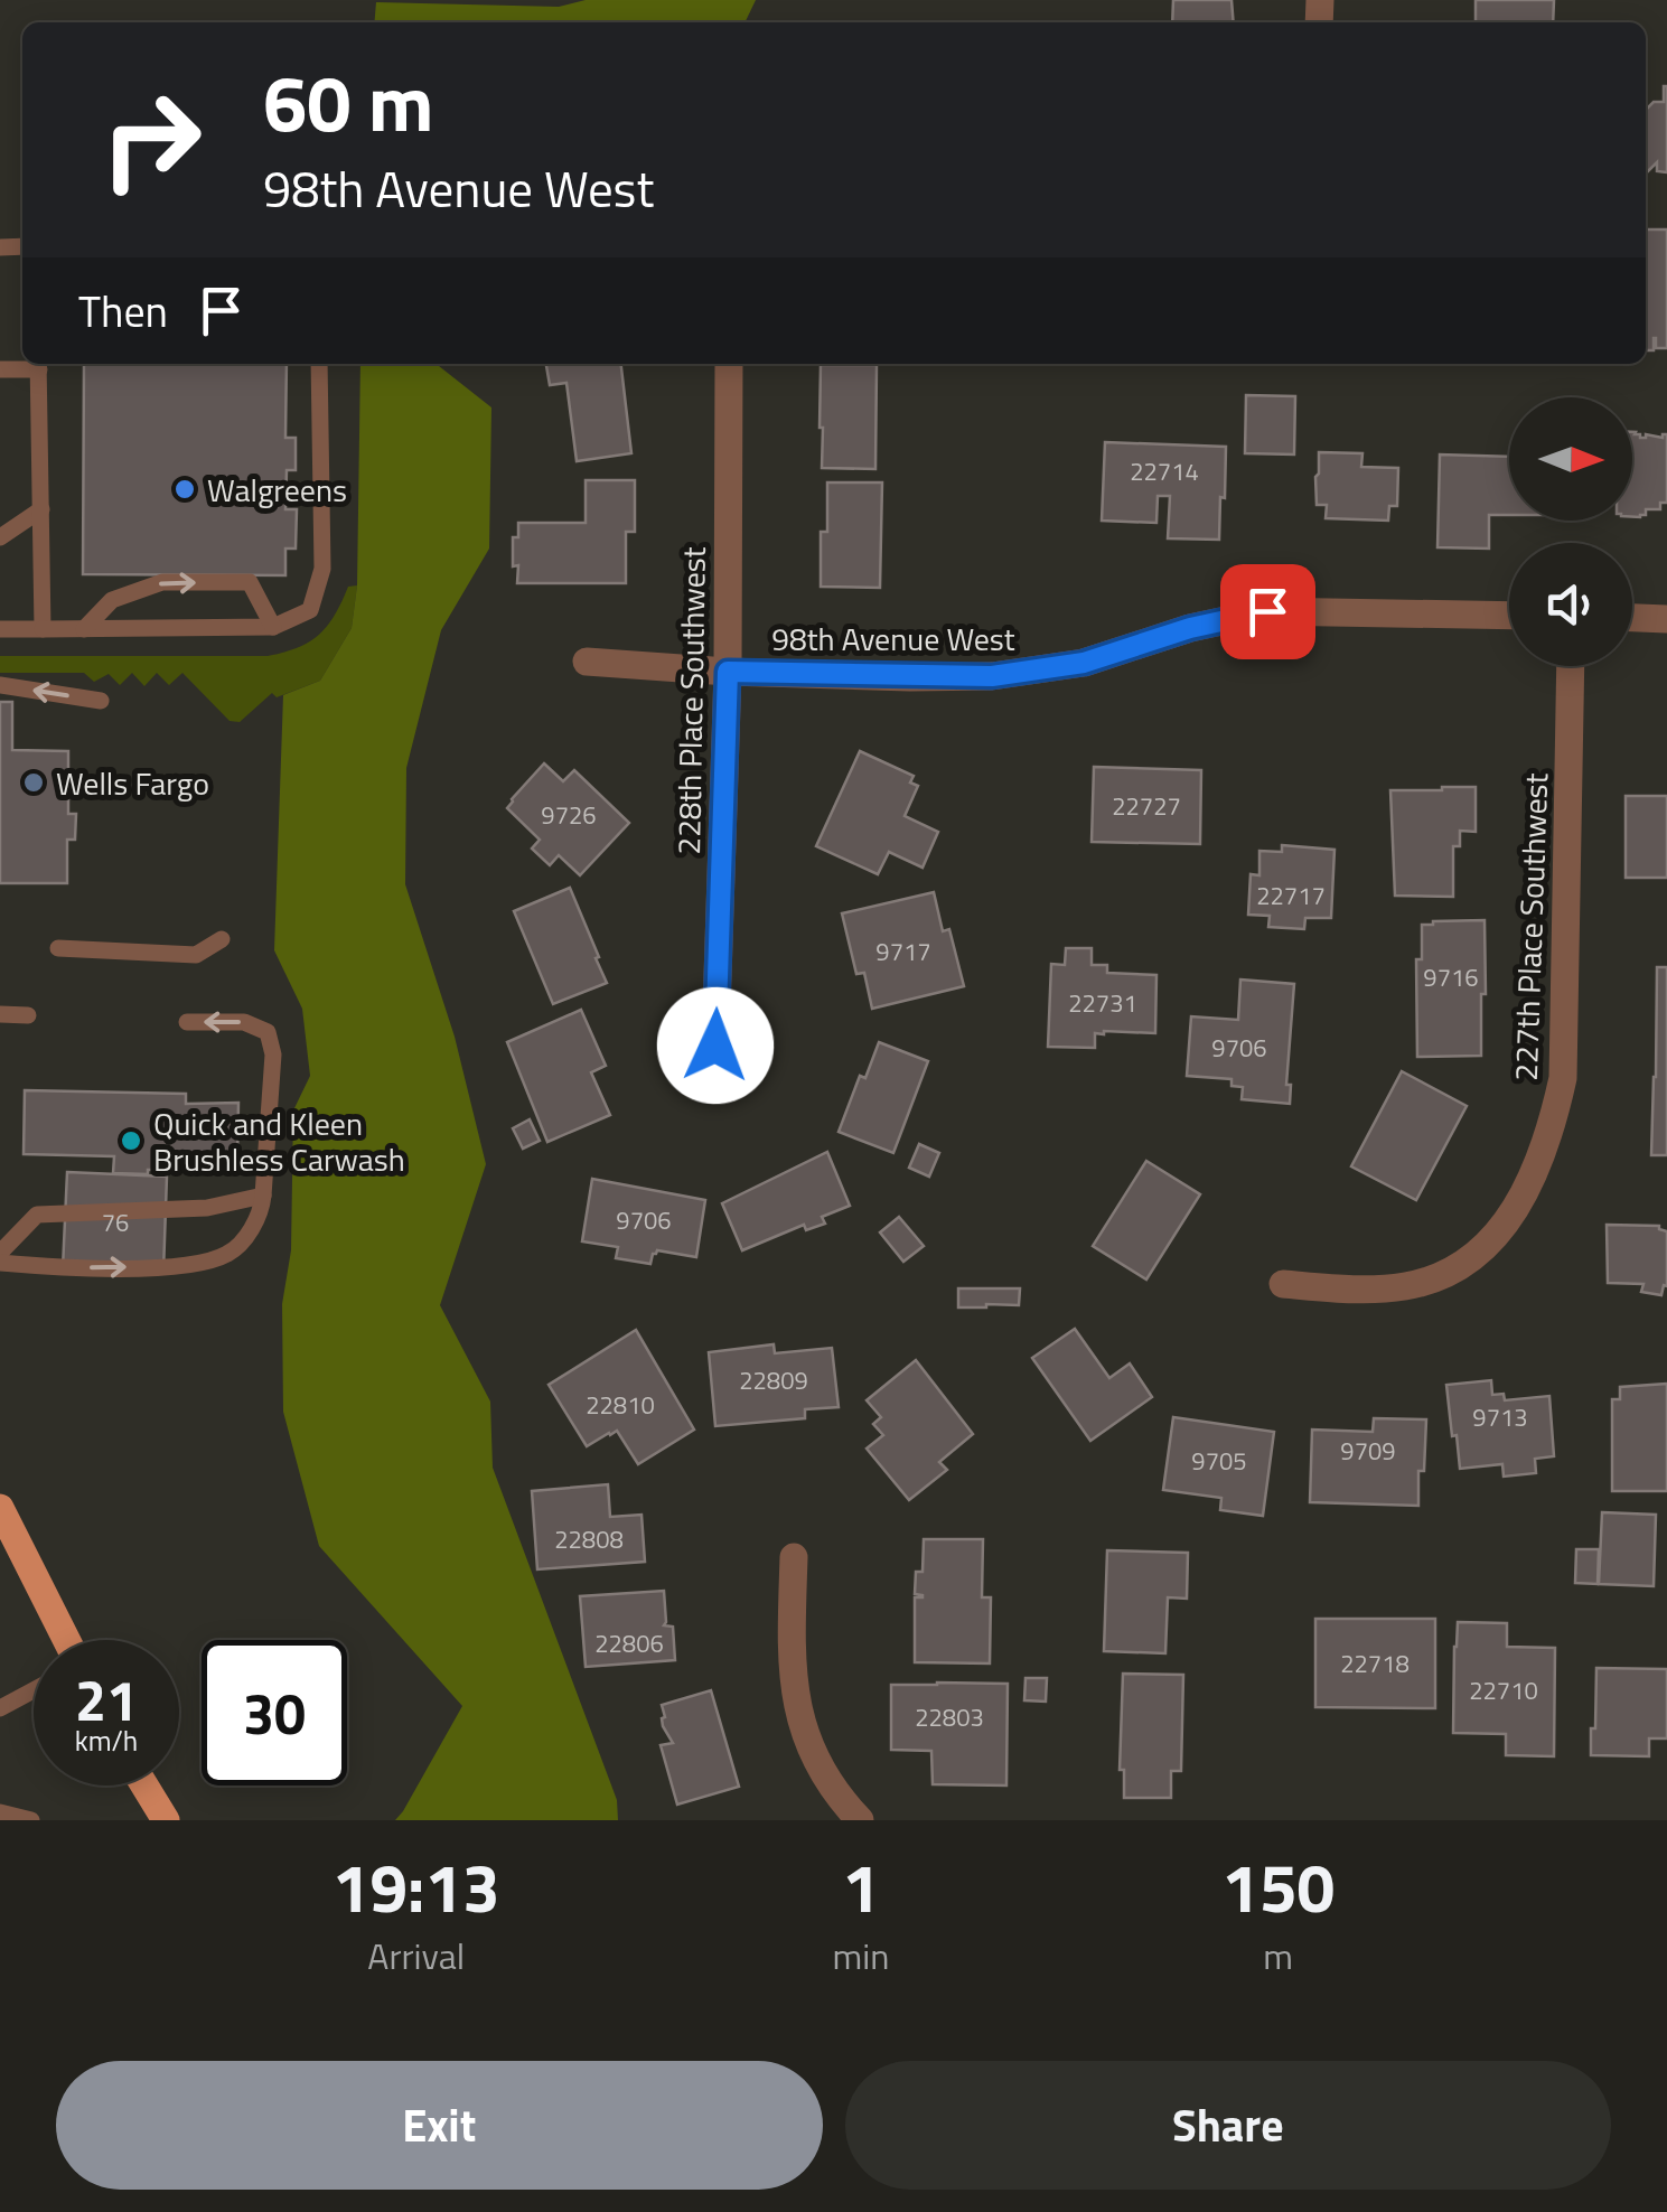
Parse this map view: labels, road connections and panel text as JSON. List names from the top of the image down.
{
  "streets": {
    "street": ["98th Avenue West", "228th Place Southwest", "227th Place Southwest"]
  },
  "crossings": [
    ["98th Avenue West", "228th Place Southwest"]
  ],
  "places": ["Walgreens", "Wells Fargo", "Quick and Kleen Brushless Carwash"],
  "house_numbers": [
    "22714",
    "22727",
    "9726",
    "22717",
    "9717",
    "9716",
    "22731",
    "9706",
    "9706",
    "76",
    "22809",
    "22810",
    "9713",
    "9709",
    "9705",
    "22808",
    "22806",
    "22718",
    "22710",
    "22803"
  ],
  "north": "right",
  "page": {
    "turn": ["60 m", "98th Avenue West"],
    "then": "Then",
    "speed": "21 km/h",
    "limit": "30",
    "eta": [
      "19:13",
      "Arrival",
      "1",
      "min",
      "150",
      "m"
    ],
    "buttons": ["Exit", "Share"]
  }
}
